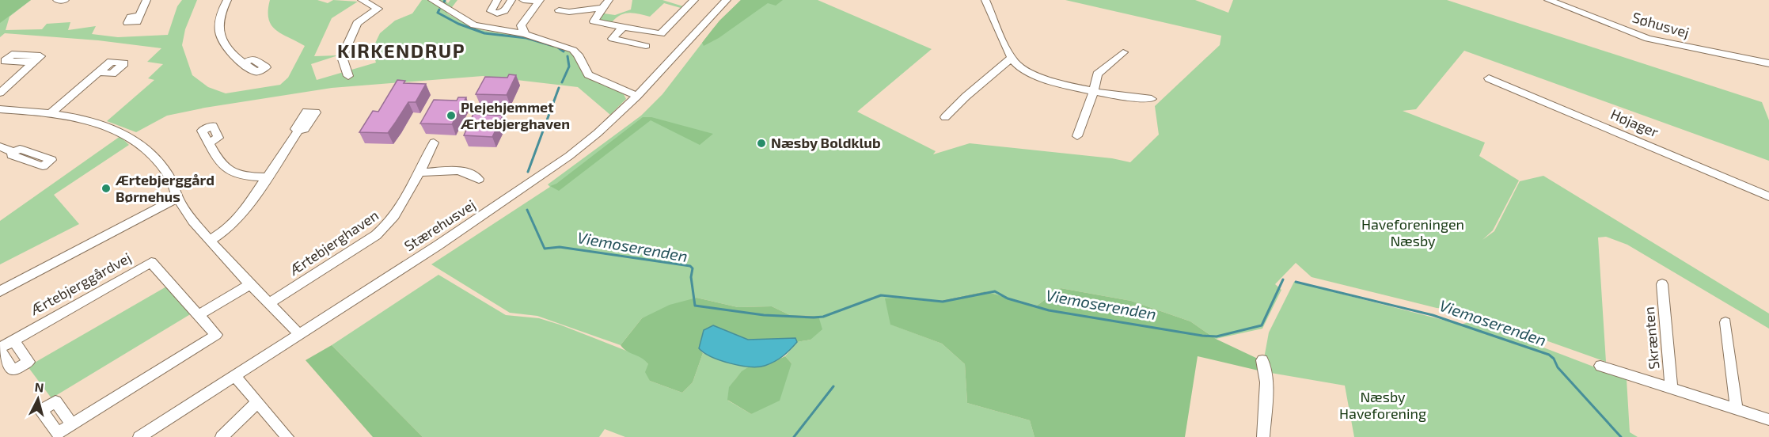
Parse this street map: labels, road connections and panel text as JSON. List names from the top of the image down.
{
  "streets": {
    "street": [
      "Søhusvej",
      "Højager",
      "Stærehusvej",
      "Ærtebjerghaven",
      "Ærtebjerggårdvej",
      "Skrænten"
    ]
  },
  "districts": ["KIRKENDRUP"],
  "water": ["Viemoserenden"],
  "parks": ["Haveforeningen Næsby", "Næsby Haveforening"],
  "places": ["Plejehjemmet Ærtebjerghaven", "Næsby Boldklub", "Ærtebjerggård Børnehus"],
  "north": "top"
}
